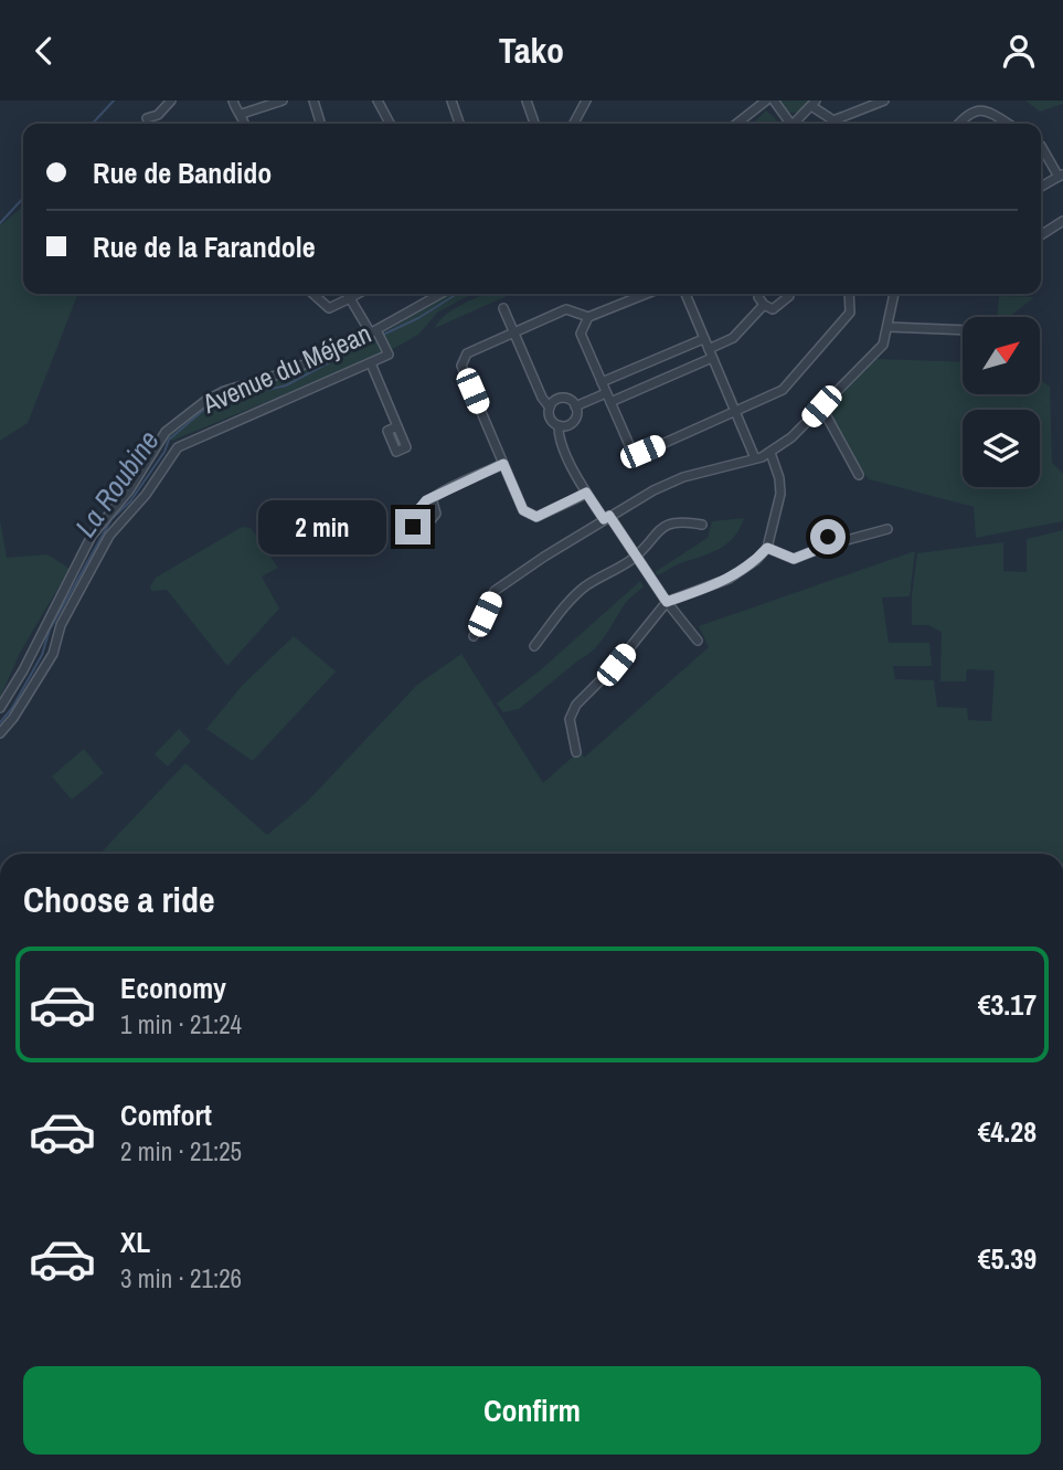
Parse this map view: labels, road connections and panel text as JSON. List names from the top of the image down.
{
  "streets": {
    "street": ["Avenue du Méjean"]
  },
  "water": ["La Roubine"],
  "north": "top right",
  "page": {
    "header": "Tako",
    "banner": ["Rue de Bandido", "Rue de la Farandole"],
    "bubble": "2 min",
    "heading": "Choose a ride",
    "list": [
      {
        "name": "Economy",
        "note": "1 min · 21:24",
        "value": "€3.17"
      },
      {
        "name": "Comfort",
        "note": "2 min · 21:25",
        "value": "€4.28"
      },
      {
        "name": "XL",
        "note": "3 min · 21:26",
        "value": "€5.39"
      }
    ],
    "buttons": "Confirm"
  }
}
